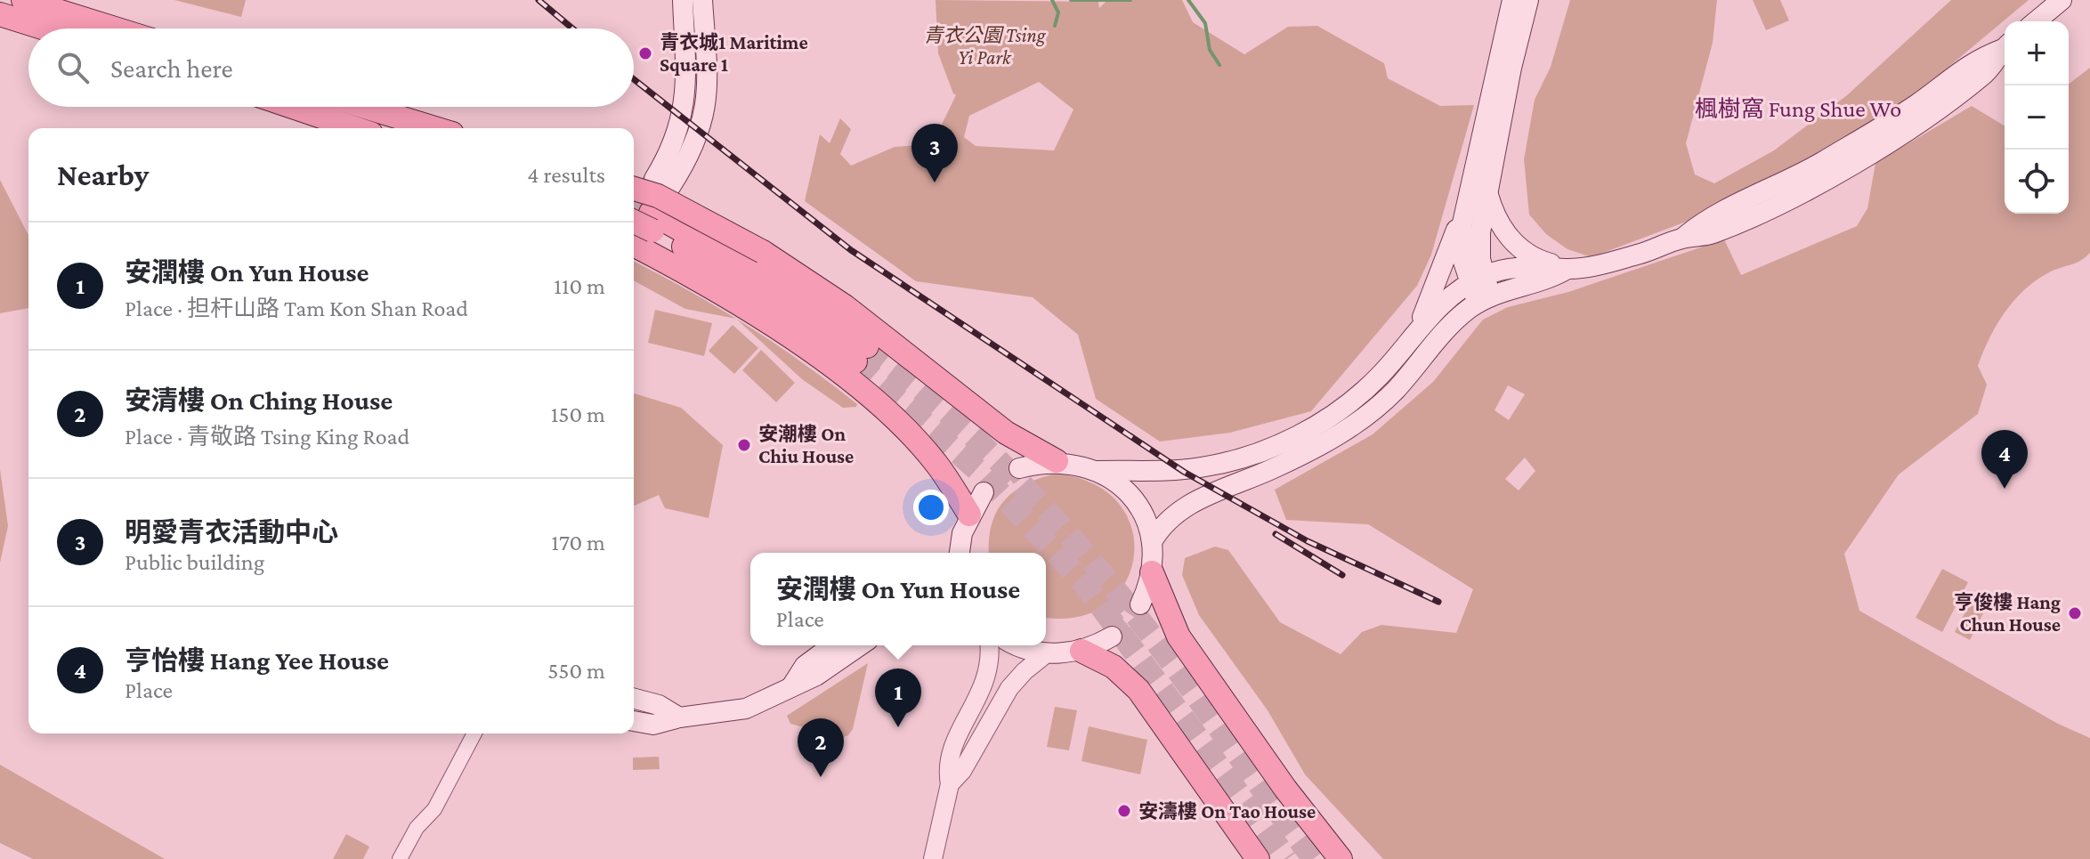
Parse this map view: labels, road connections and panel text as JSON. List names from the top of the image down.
{
  "districts": ["楓樹窩 Fung Shue Wo"],
  "parks": ["青衣公園 Tsing Yi Park"],
  "places": [
    "青衣城1 Maritime Square 1",
    "安潮樓 On Chiu House",
    "亨俊樓 Hang Chun House",
    "安濤樓 On Tao House"
  ],
  "page": {
    "map_buttons": ["+", "−"],
    "search": "Search here",
    "pins": [
      "3",
      "4",
      "1",
      "2"
    ],
    "heading": ["Nearby", "4 results"],
    "list": [
      {
        "mark": "1",
        "name": "安潤樓 On Yun House",
        "note": "Place · 担杆山路 Tam Kon Shan Road",
        "value": "110 m"
      },
      {
        "mark": "2",
        "name": "安清樓 On Ching House",
        "note": "Place · 青敬路 Tsing King Road",
        "value": "150 m"
      },
      {
        "mark": "3",
        "name": "明愛青衣活動中心",
        "note": "Public building",
        "value": "170 m"
      },
      {
        "mark": "4",
        "name": "亨怡樓 Hang Yee House",
        "note": "Place",
        "value": "550 m"
      }
    ],
    "popup": ["安潤樓 On Yun House", "Place"]
  }
}
